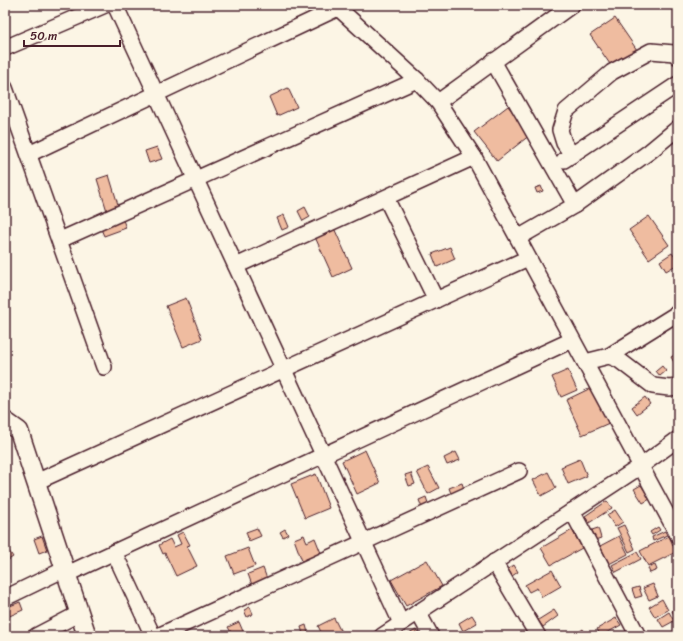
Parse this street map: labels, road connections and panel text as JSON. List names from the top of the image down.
{
  "scale_bar": "50 m"
}
